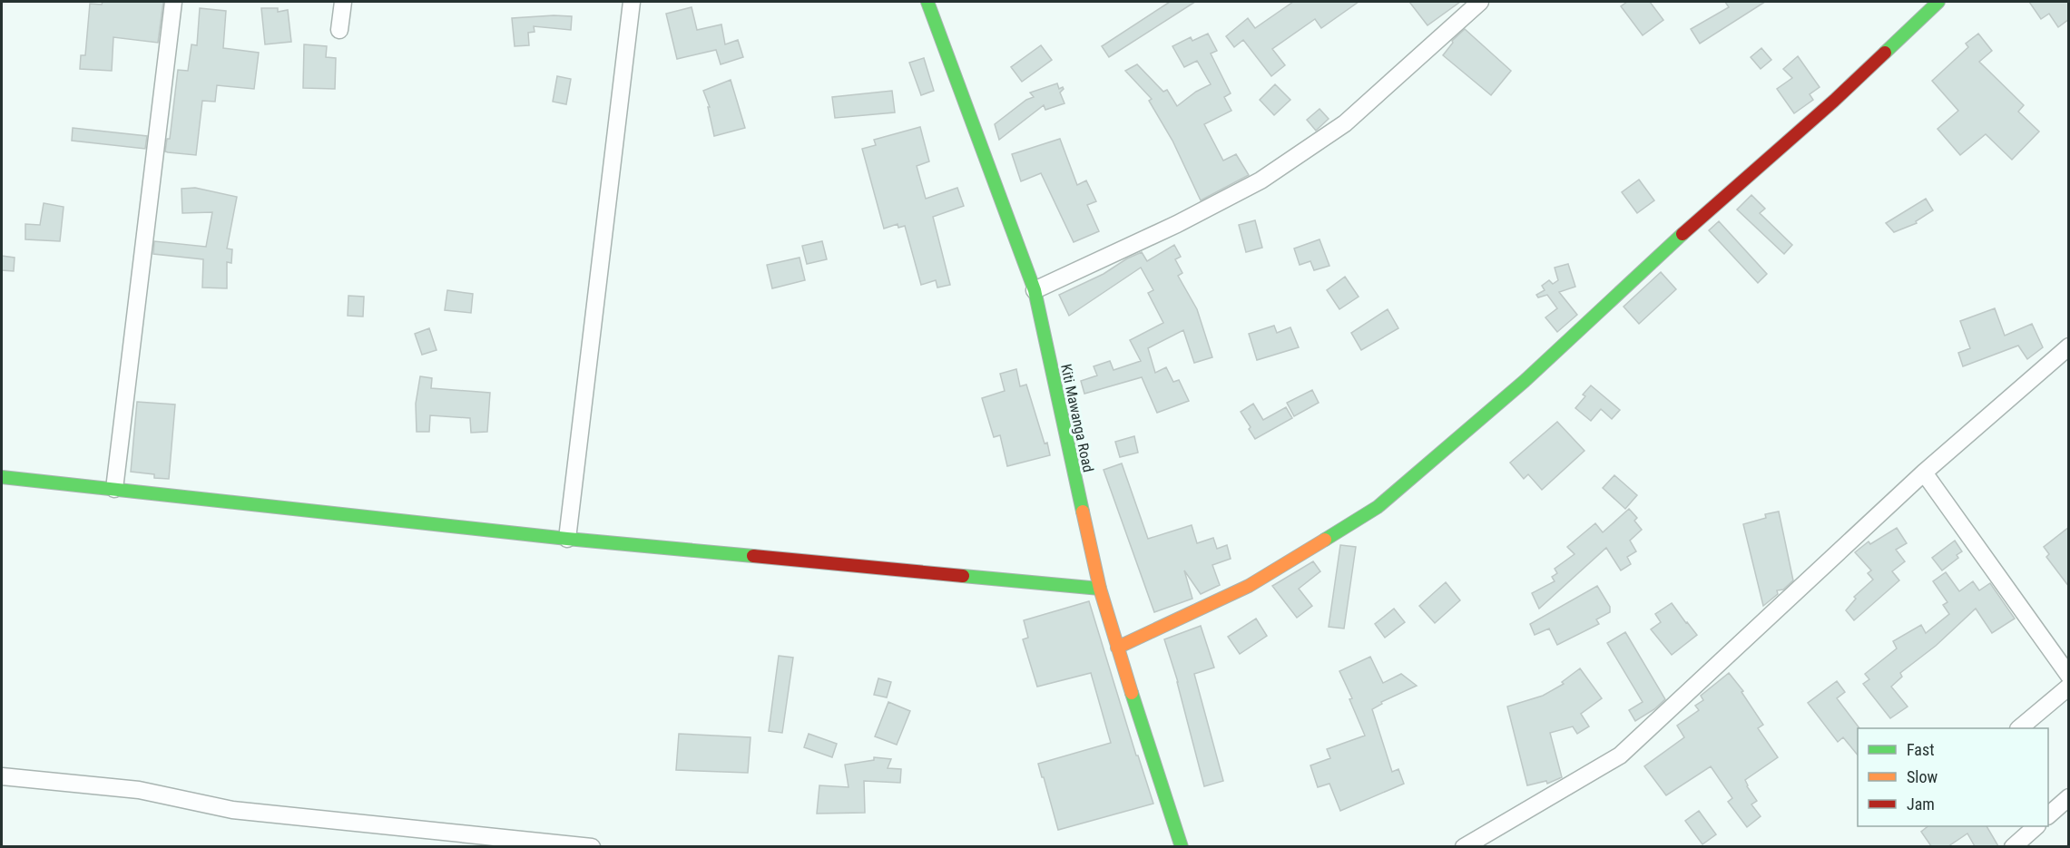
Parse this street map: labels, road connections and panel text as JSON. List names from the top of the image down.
{
  "streets": {
    "street": ["Kiti Mawanga Road"]
  },
  "legend": ["Fast", "Slow", "Jam"]
}
